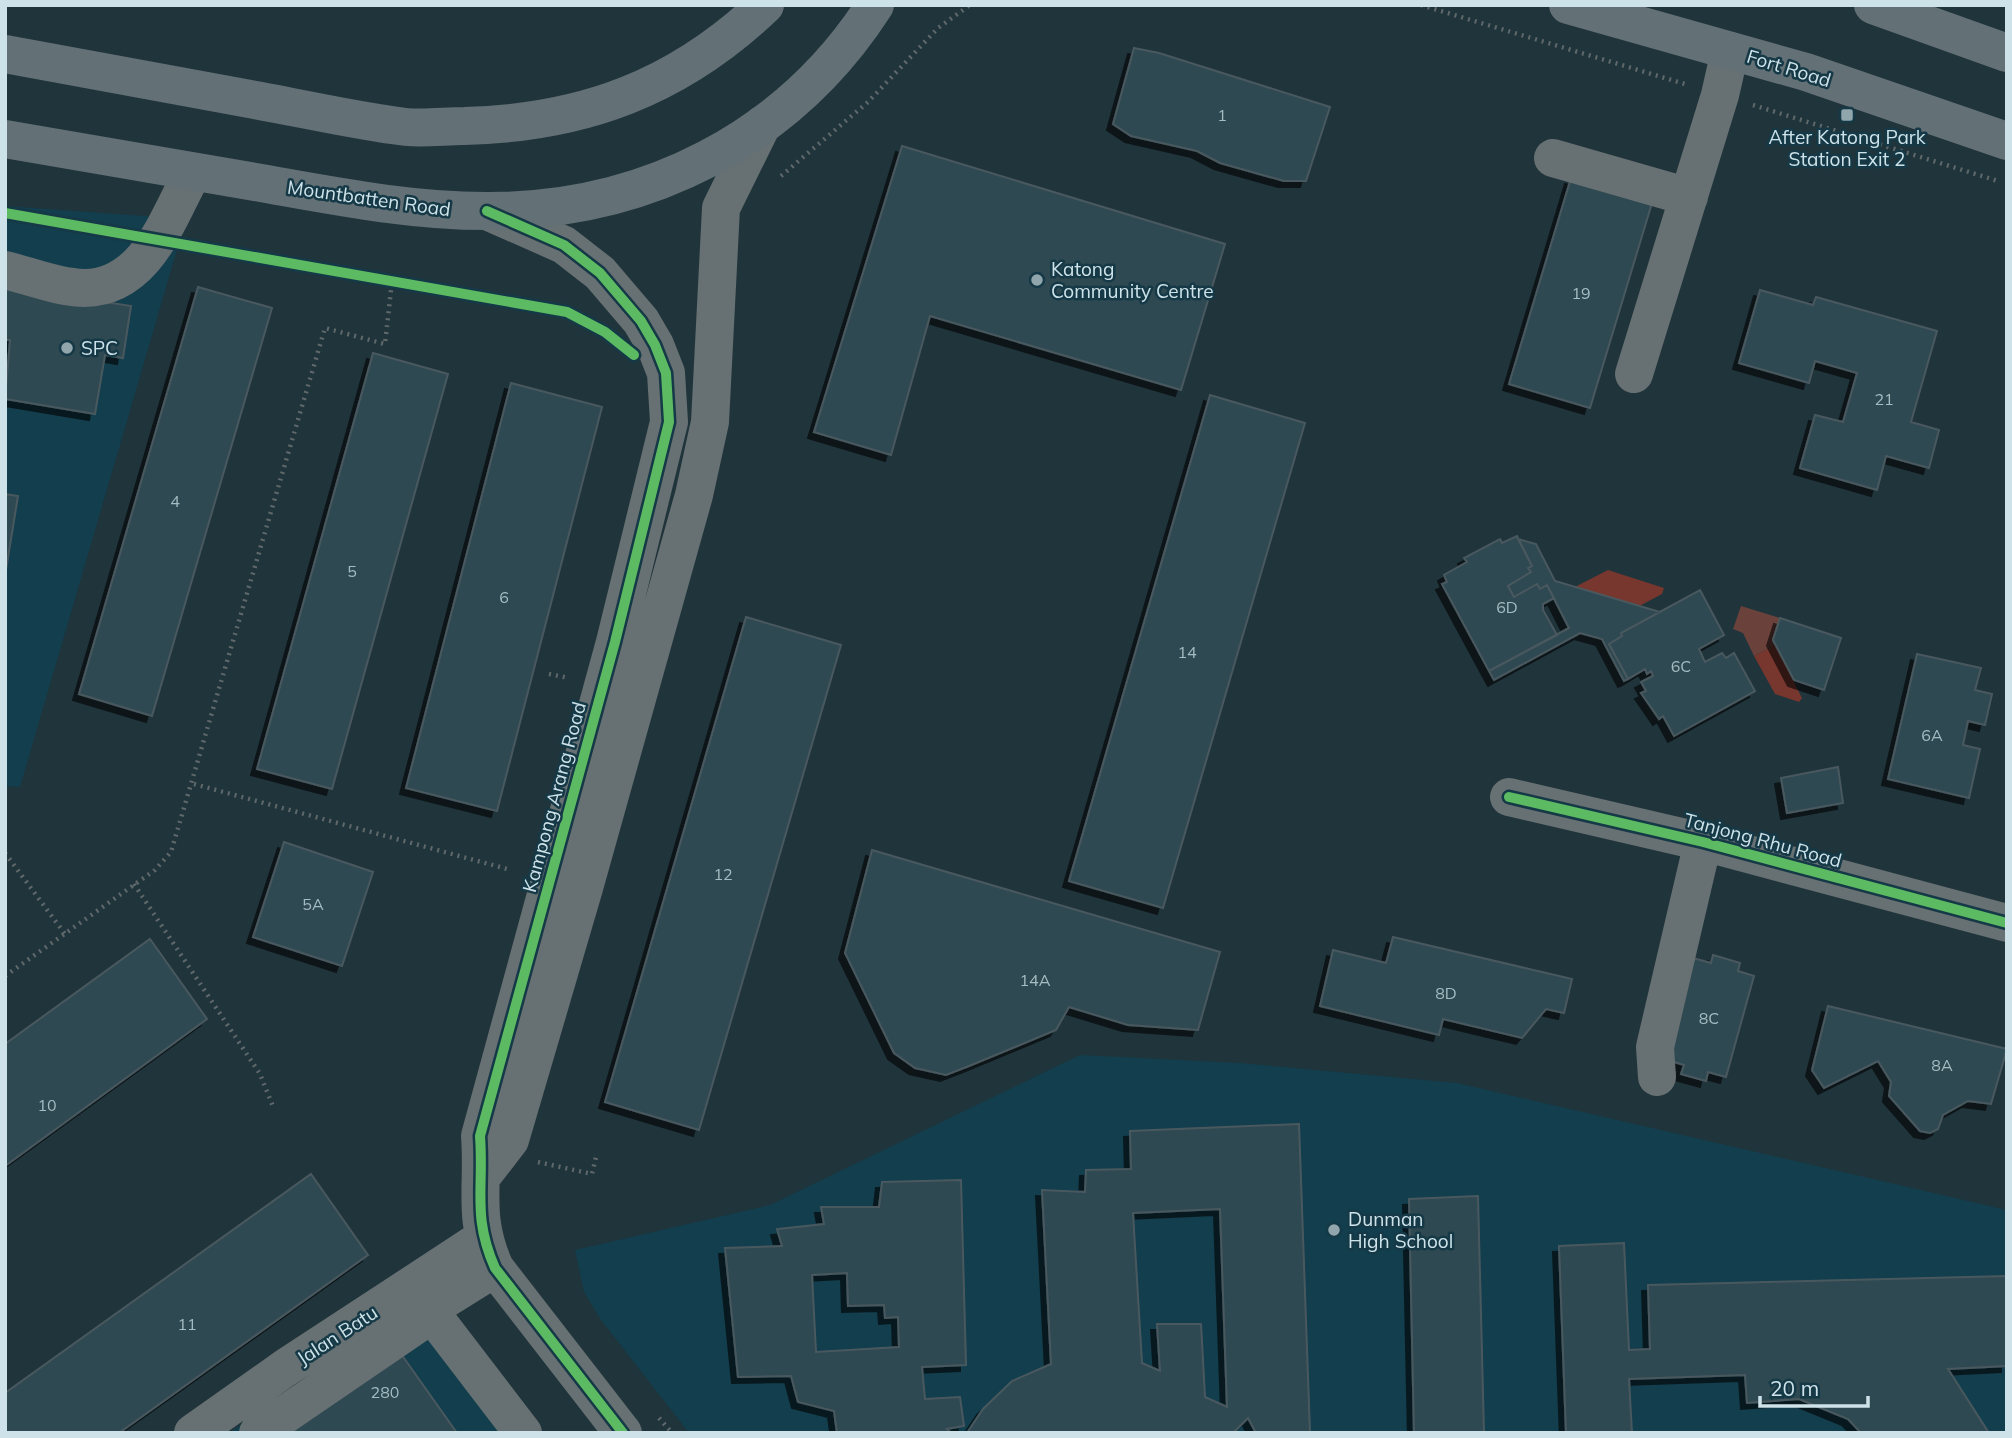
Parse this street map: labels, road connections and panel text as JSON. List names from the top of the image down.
{
  "streets": {
    "main road": ["Fort Road", "Mountbatten Road"],
    "street": ["Kampong Arang Road", "Tanjong Rhu Road", "Jalan Batu"]
  },
  "crossings": [
    ["Mountbatten Road", "Kampong Arang Road"],
    ["Kampong Arang Road", "Jalan Batu"]
  ],
  "places": {
    "transit": ["After Katong Park Station Exit 2"],
    "other": ["Katong Community Centre", "SPC", "Dunman High School"]
  },
  "house_numbers": [
    "1",
    "19",
    "21",
    "4",
    "5",
    "6",
    "6D",
    "14",
    "6C",
    "6A",
    "12",
    "5A",
    "14A",
    "8D",
    "8C",
    "8A",
    "10",
    "11",
    "280"
  ],
  "scale_bar": "20 m"
}
